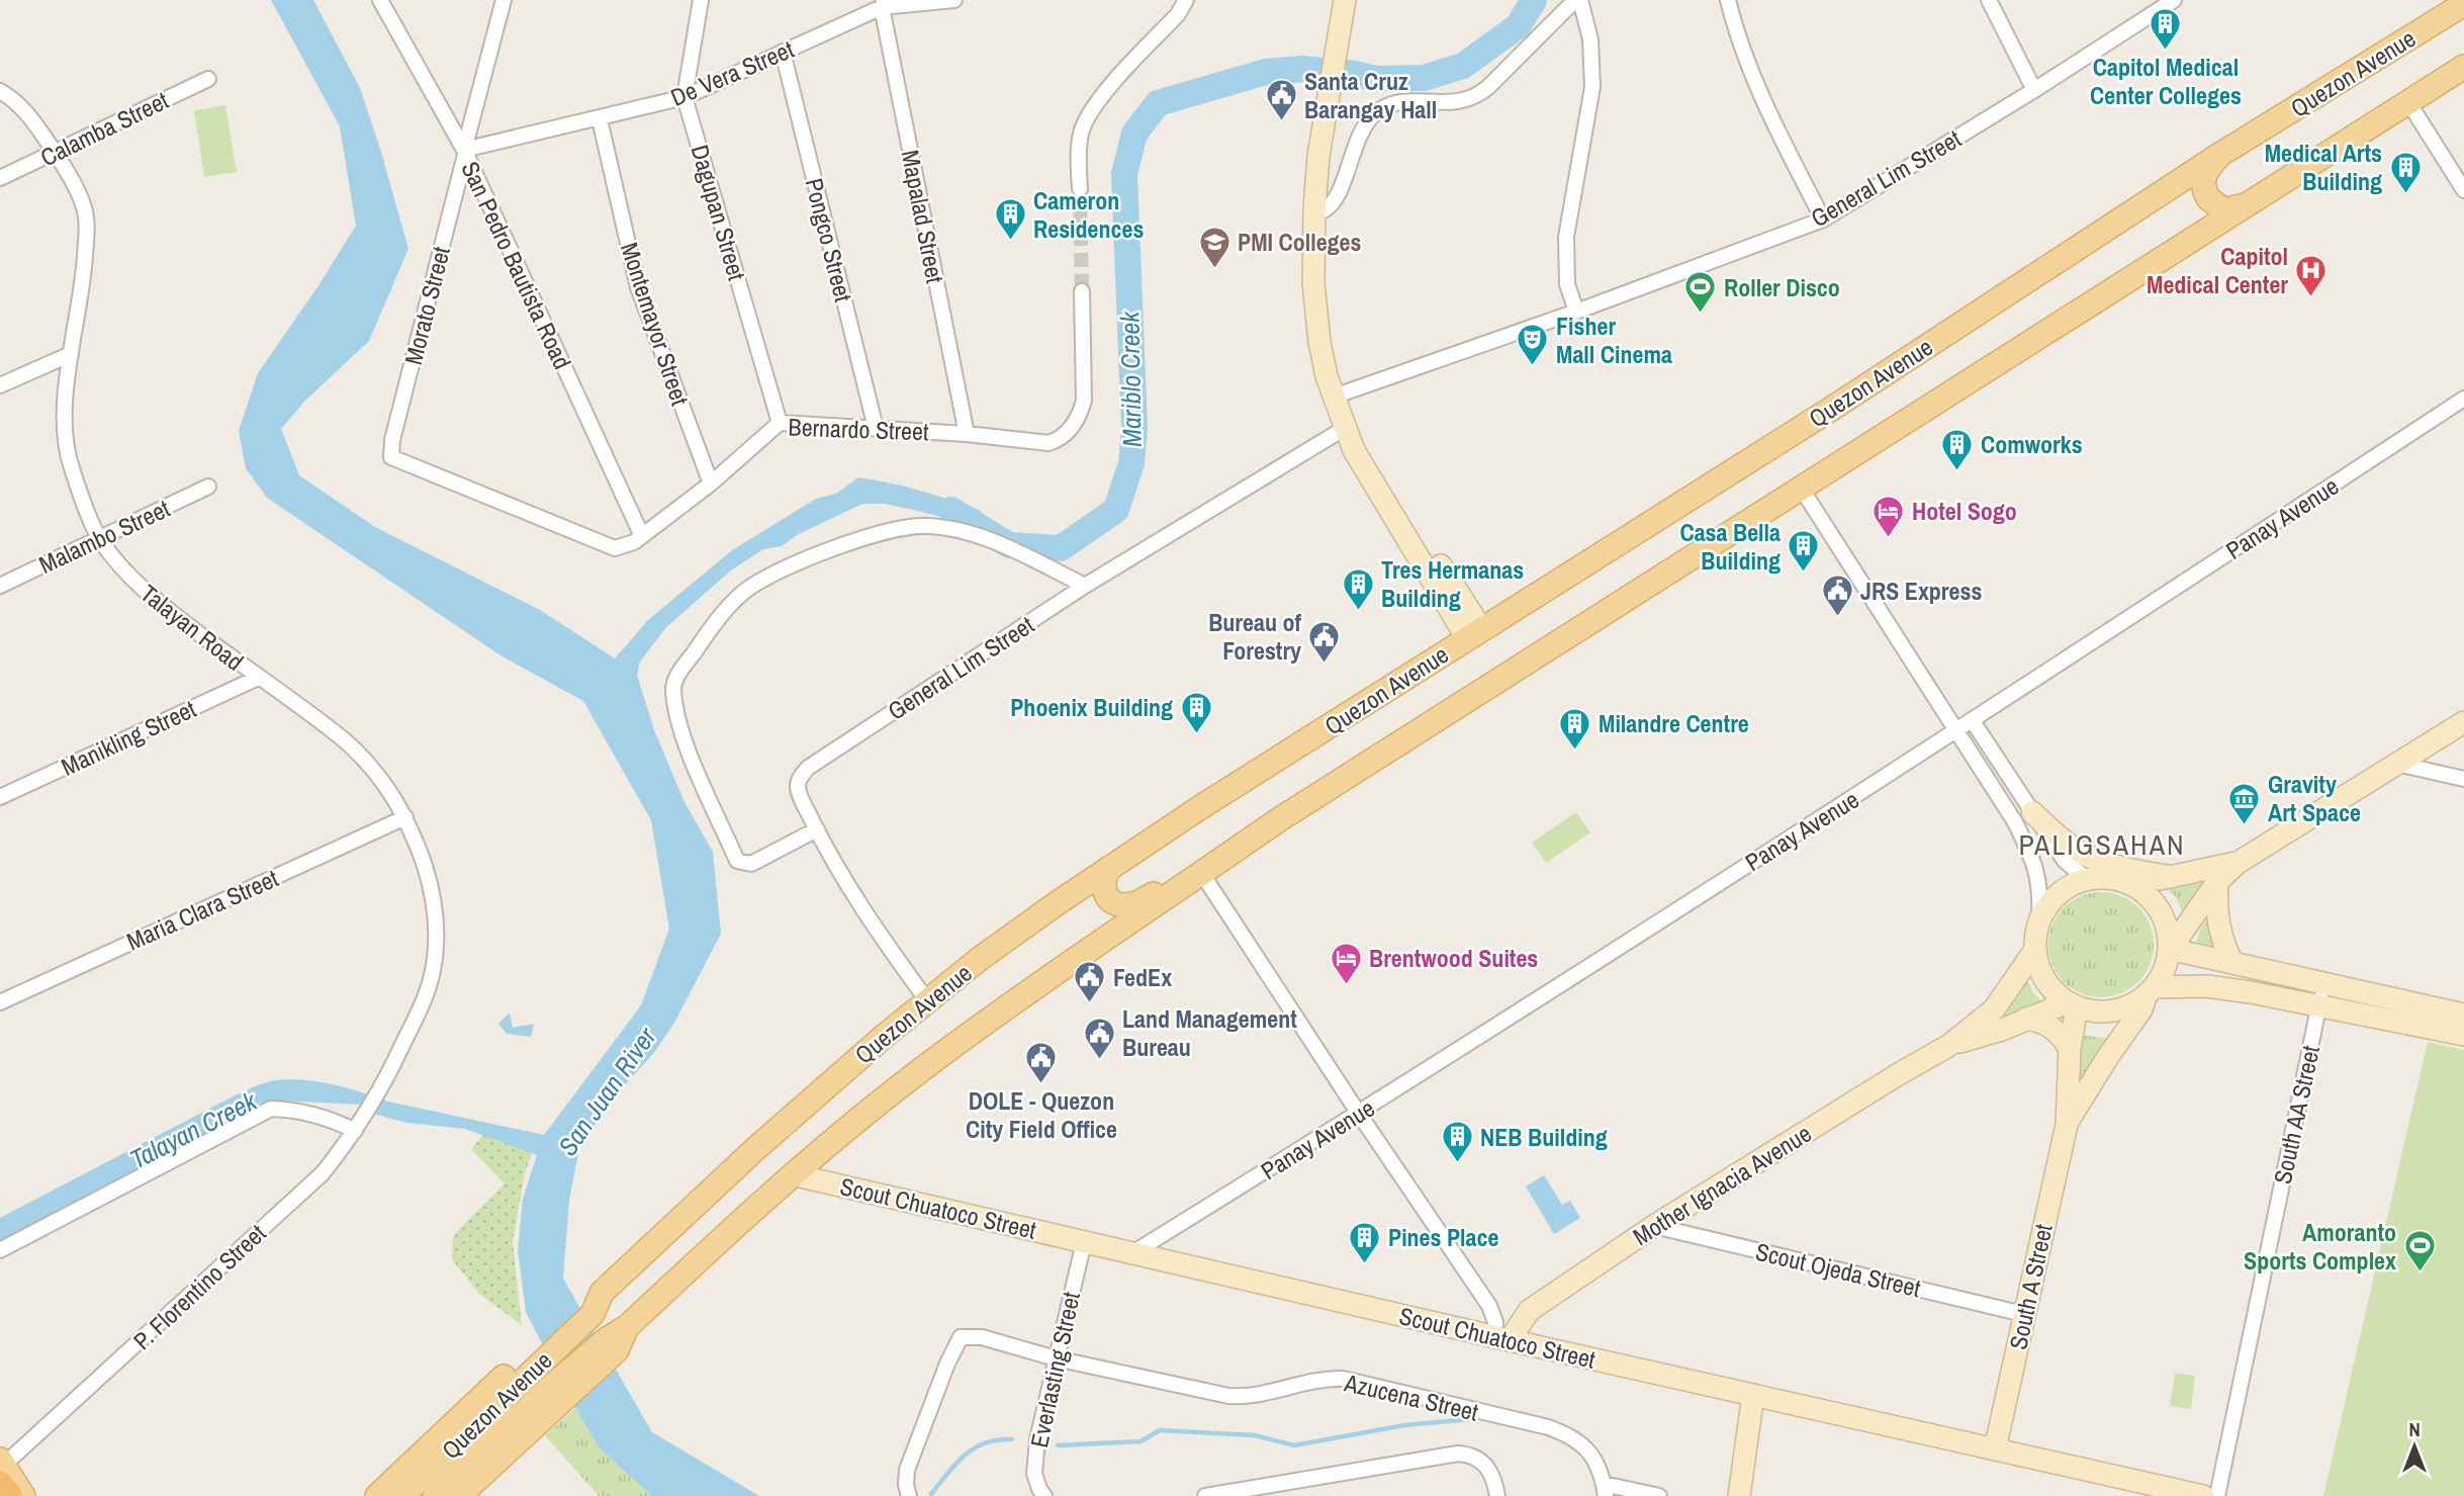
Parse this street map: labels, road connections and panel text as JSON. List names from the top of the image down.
{
  "streets": {
    "main road": [
      "Quezon Avenue",
      "Mother Ignacia Avenue",
      "Scout Chuatoco Street",
      "South A Street"
    ],
    "street": [
      "De Vera Street",
      "Calamba Street",
      "General Lim Street",
      "Dagupan Street",
      "Mapalad Street",
      "Pongco Street",
      "San Pedro Bautista Road",
      "Morato Street",
      "Montemayor Street",
      "Bernardo Street",
      "Panay Avenue",
      "Malambo Street",
      "Talayan Road",
      "Manikling Street",
      "Maria Clara Street",
      "South AA Street",
      "Scout Ojeda Street",
      "P. Florentino Street",
      "Everlasting Street",
      "Azucena Street"
    ]
  },
  "crossings": [
    ["De Vera Street", "Dagupan Street"],
    ["De Vera Street", "Mapalad Street"],
    ["De Vera Street", "Pongco Street"],
    ["De Vera Street", "San Pedro Bautista Road"],
    ["De Vera Street", "Morato Street"],
    ["De Vera Street", "Montemayor Street"],
    ["Quezon Avenue", "General Lim Street"],
    ["Quezon Avenue", "Scout Chuatoco Street"],
    ["Calamba Street", "Talayan Road"],
    ["Dagupan Street", "Bernardo Street"],
    ["Mapalad Street", "Bernardo Street"],
    ["Pongco Street", "Bernardo Street"],
    ["San Pedro Bautista Road", "Morato Street"],
    ["San Pedro Bautista Road", "Bernardo Street"],
    ["Morato Street", "Bernardo Street"],
    ["Montemayor Street", "Bernardo Street"],
    ["Panay Avenue", "Scout Chuatoco Street"],
    ["Malambo Street", "Talayan Road"],
    ["Talayan Road", "Manikling Street"],
    ["Talayan Road", "Maria Clara Street"],
    ["Talayan Road", "P. Florentino Street"],
    ["Mother Ignacia Avenue", "Scout Chuatoco Street"],
    ["Mother Ignacia Avenue", "Scout Ojeda Street"],
    ["Mother Ignacia Avenue", "South A Street"],
    ["Scout Chuatoco Street", "South A Street"],
    ["Scout Chuatoco Street", "Everlasting Street"],
    ["Scout Ojeda Street", "South A Street"],
    ["Everlasting Street", "Azucena Street"]
  ],
  "districts": ["PALIGSAHAN"],
  "water": ["Mariblo Creek", "San Juan River", "Talayan Creek"],
  "places": {
    "building": [
      "Capitol Medical Center Colleges",
      "Medical Arts Building",
      "Cameron Residences",
      "Comworks",
      "Casa Bella Building",
      "Tres Hermanas Building",
      "Phoenix Building",
      "Milandre Centre",
      "NEB Building",
      "Pines Place"
    ],
    "public building": [
      "Santa Cruz Barangay Hall",
      "JRS Express",
      "Bureau of Forestry",
      "FedEx",
      "Land Management Bureau",
      "DOLE - Quezon City Field Office"
    ],
    "school or university": ["PMI Colleges"],
    "hospital": ["Capitol Medical Center"],
    "sports": ["Roller Disco", "Amoranto Sports Complex"],
    "theatre": ["Fisher Mall Cinema"],
    "hotel": ["Hotel Sogo", "Brentwood Suites"],
    "museum": ["Gravity Art Space"]
  },
  "north": "top"
}
